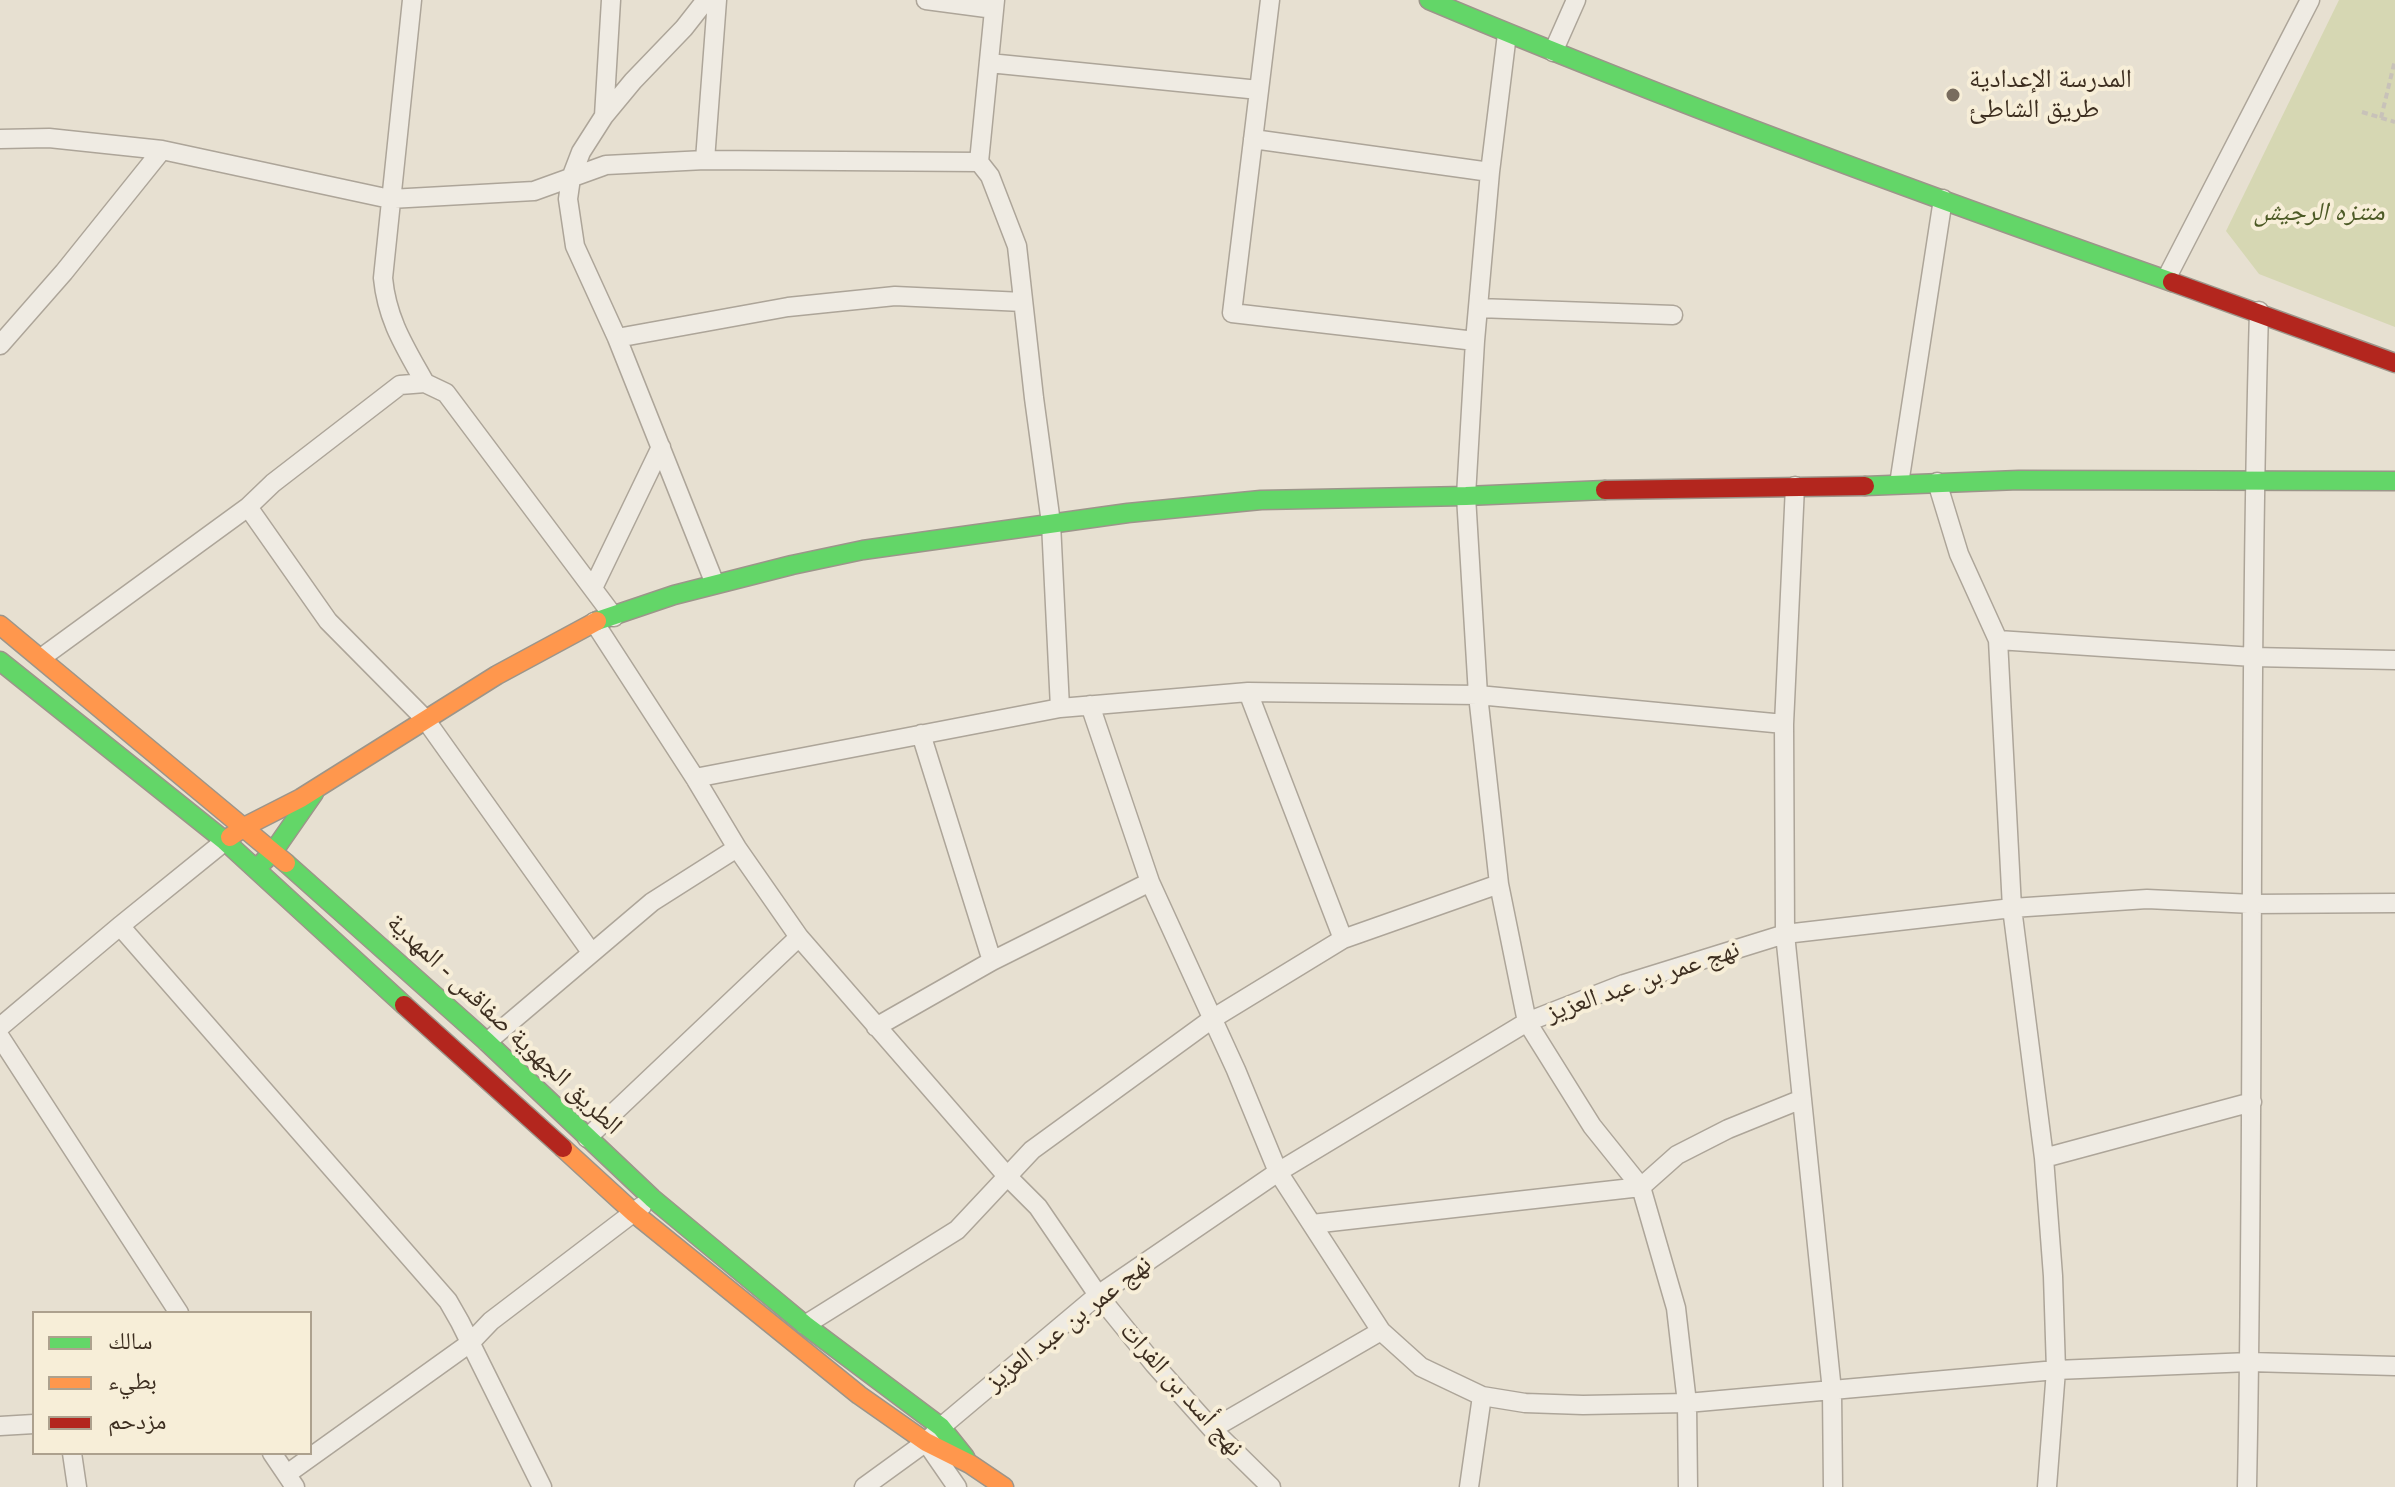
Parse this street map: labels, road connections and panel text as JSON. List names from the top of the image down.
{
  "streets": {
    "street": ["نهج عمر بن عبد العزيز", "الطريق الجهوية صفاقس - المهدية", "نهج أسد بن الفرات"]
  },
  "crossings": [
    ["نهج عمر بن عبد العزيز", "الطريق الجهوية صفاقس - المهدية"],
    ["نهج عمر بن عبد العزيز", "نهج أسد بن الفرات"]
  ],
  "parks": ["منتزه الرجيش"],
  "places": ["المدرسة الإعدادية طريق الشاطئ"],
  "legend": ["سالك", "بطيء", "مزدحم"]
}
